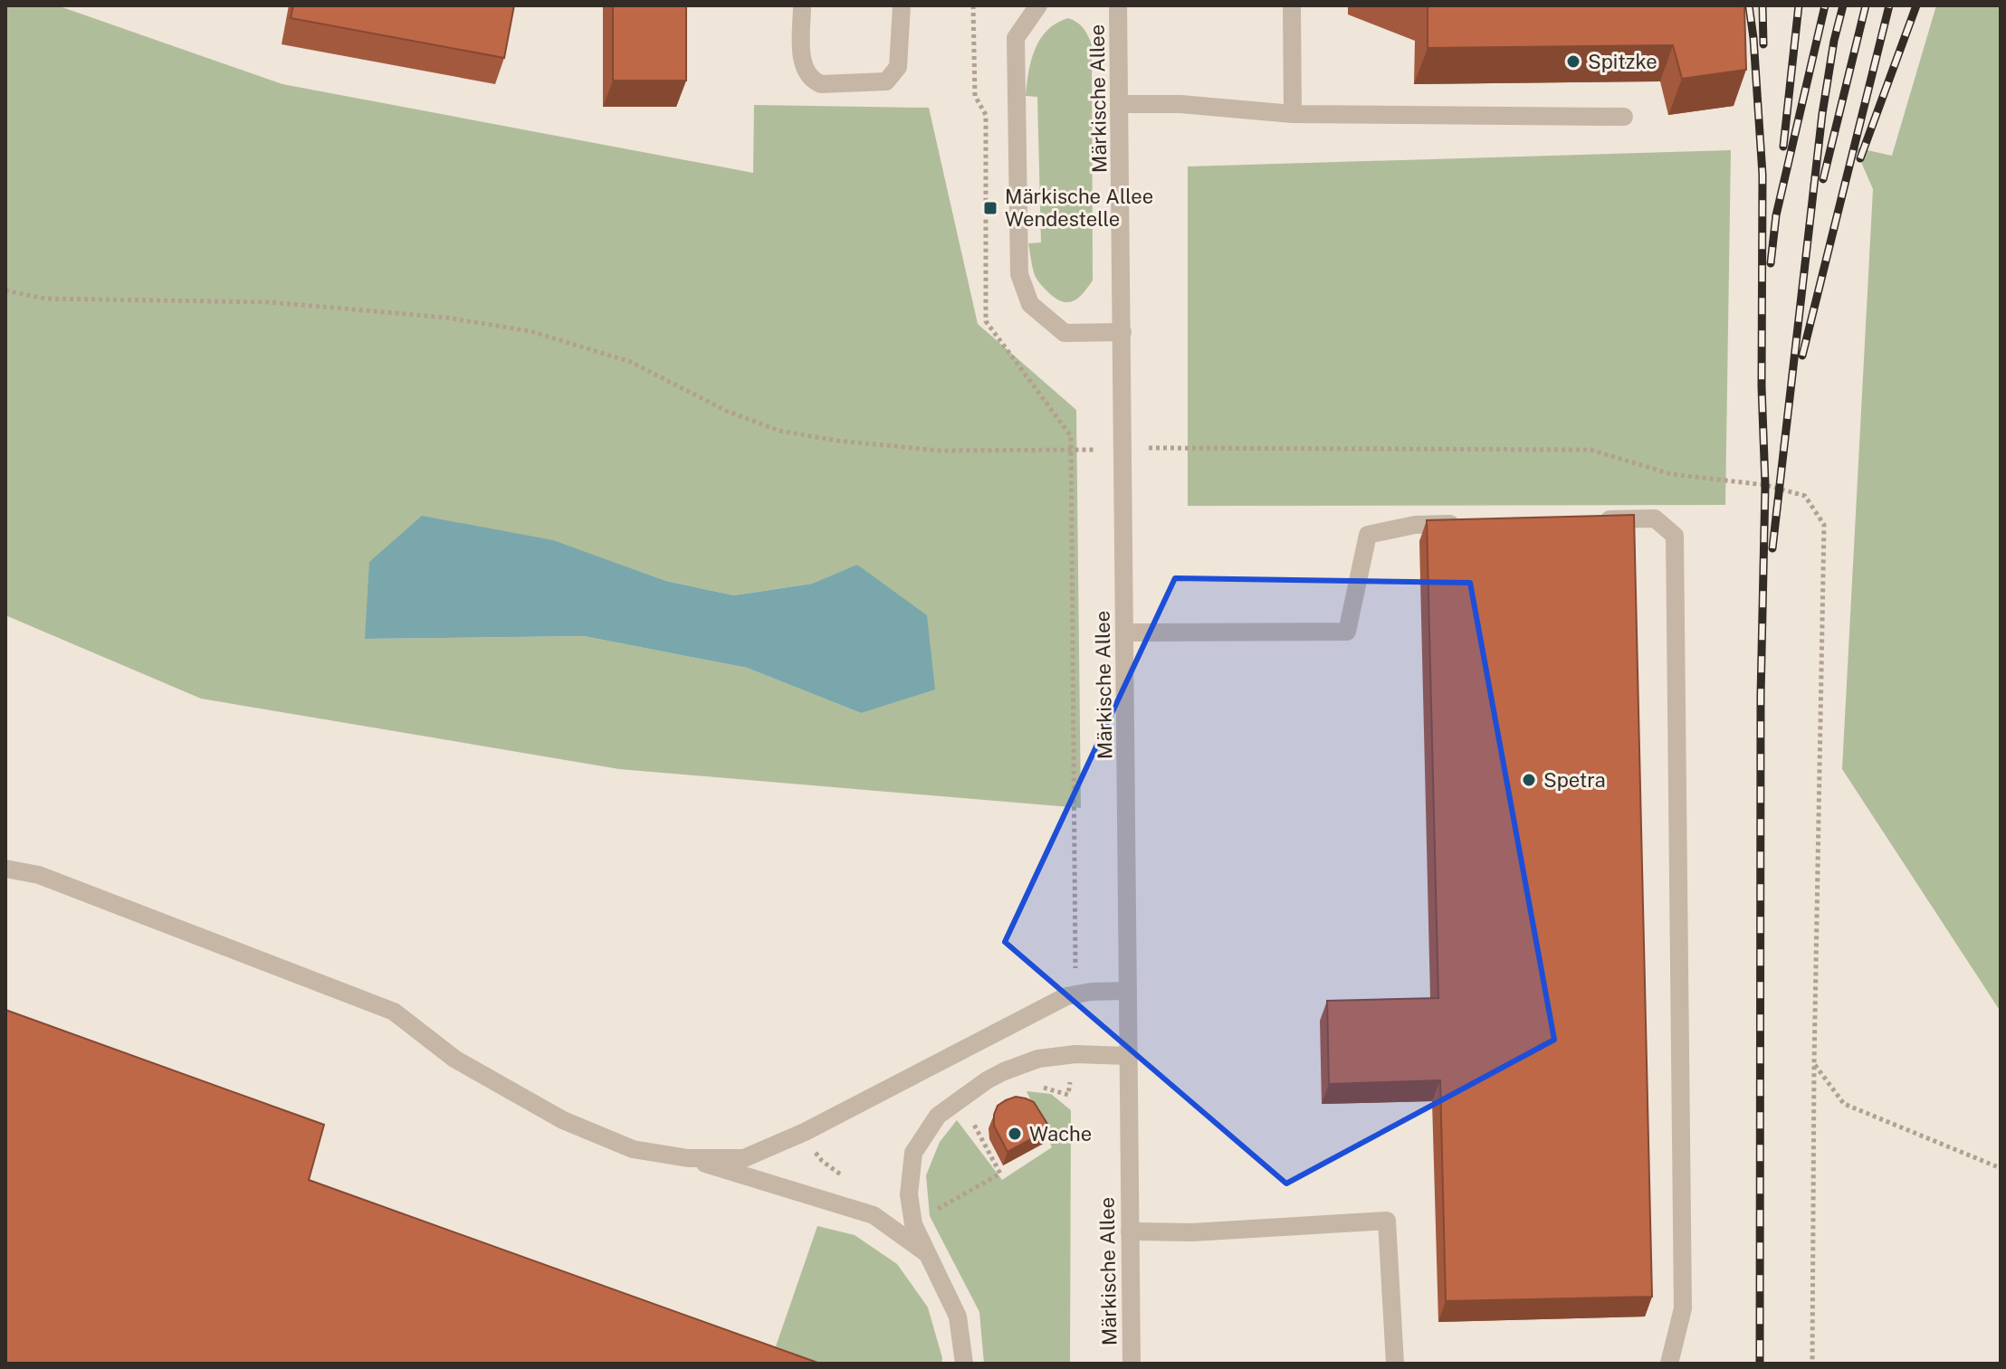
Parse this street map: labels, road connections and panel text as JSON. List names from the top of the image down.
{
  "streets": {
    "street": ["Märkische Allee"]
  },
  "places": {
    "other": ["Spitzke", "Spetra", "Wache"],
    "transit": ["Märkische Allee Wendestelle"]
  }
}
